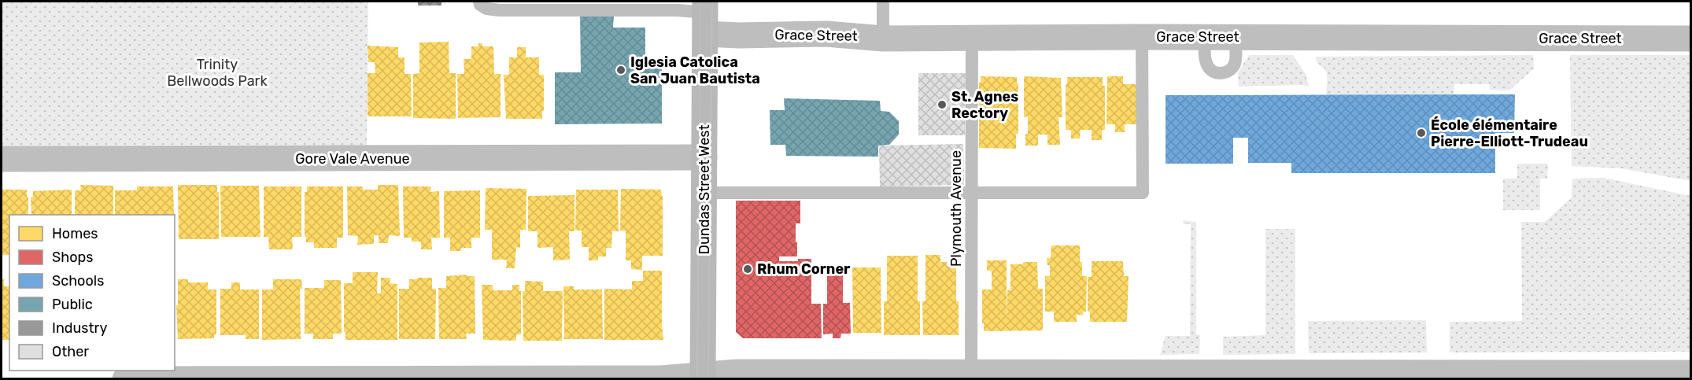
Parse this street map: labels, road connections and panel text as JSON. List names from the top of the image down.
{
  "streets": {
    "main road": ["Dundas Street West"],
    "street": ["Grace Street", "Gore Vale Avenue"],
    "lane": ["Plymouth Avenue"]
  },
  "crossings": [
    ["Grace Street", "Dundas Street West"],
    ["Grace Street", "Plymouth Avenue"],
    ["Gore Vale Avenue", "Dundas Street West"]
  ],
  "parks": ["Trinity Bellwoods Park"],
  "places": [
    "Iglesia Catolica San Juan Bautista",
    "St. Agnes Rectory",
    "École élémentaire Pierre-Elliott-Trudeau",
    "Rhum Corner"
  ],
  "legend": [
    "Homes",
    "Shops",
    "Schools",
    "Public",
    "Industry",
    "Other"
  ]
}
